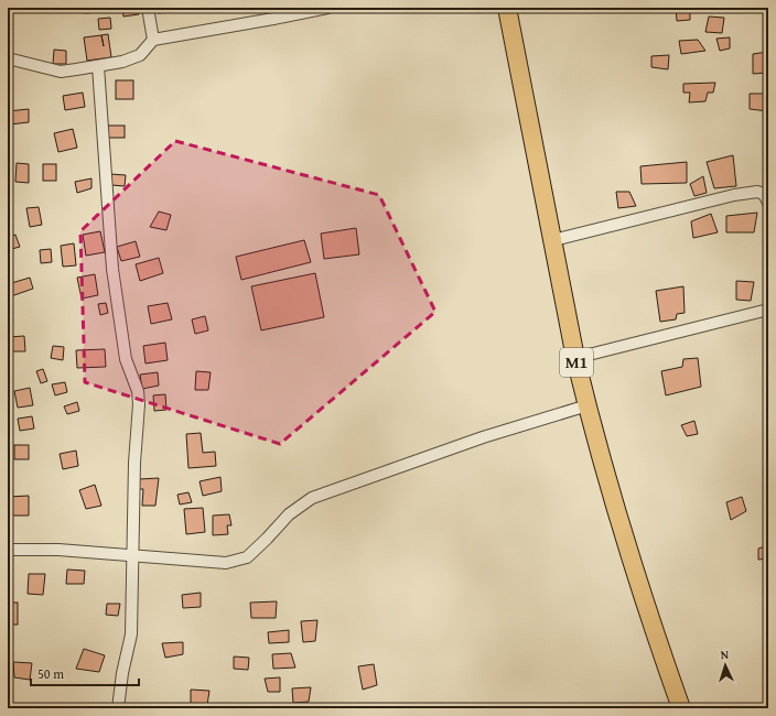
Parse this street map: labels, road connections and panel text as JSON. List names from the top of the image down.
{
  "streets": {
    "main road": ["M1"]
  },
  "scale_bar": "50 m",
  "north": "top"
}
